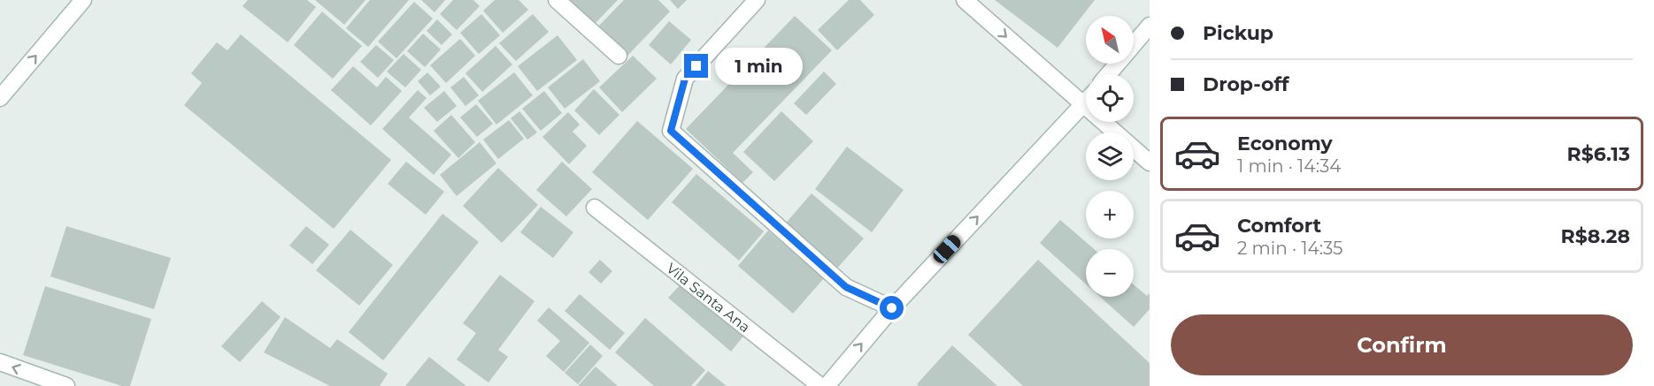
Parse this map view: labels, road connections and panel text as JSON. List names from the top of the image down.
{
  "streets": {
    "street": ["Vila Santa Ana"]
  },
  "north": "top left",
  "page": {
    "banner": ["Pickup", "Drop-off"],
    "map_buttons": ["+", "−"],
    "bubble": "1 min",
    "list": [
      {
        "name": "Economy",
        "note": "1 min · 14:34",
        "value": "R$6.13"
      },
      {
        "name": "Comfort",
        "note": "2 min · 14:35",
        "value": "R$8.28"
      }
    ],
    "buttons": "Confirm"
  }
}
